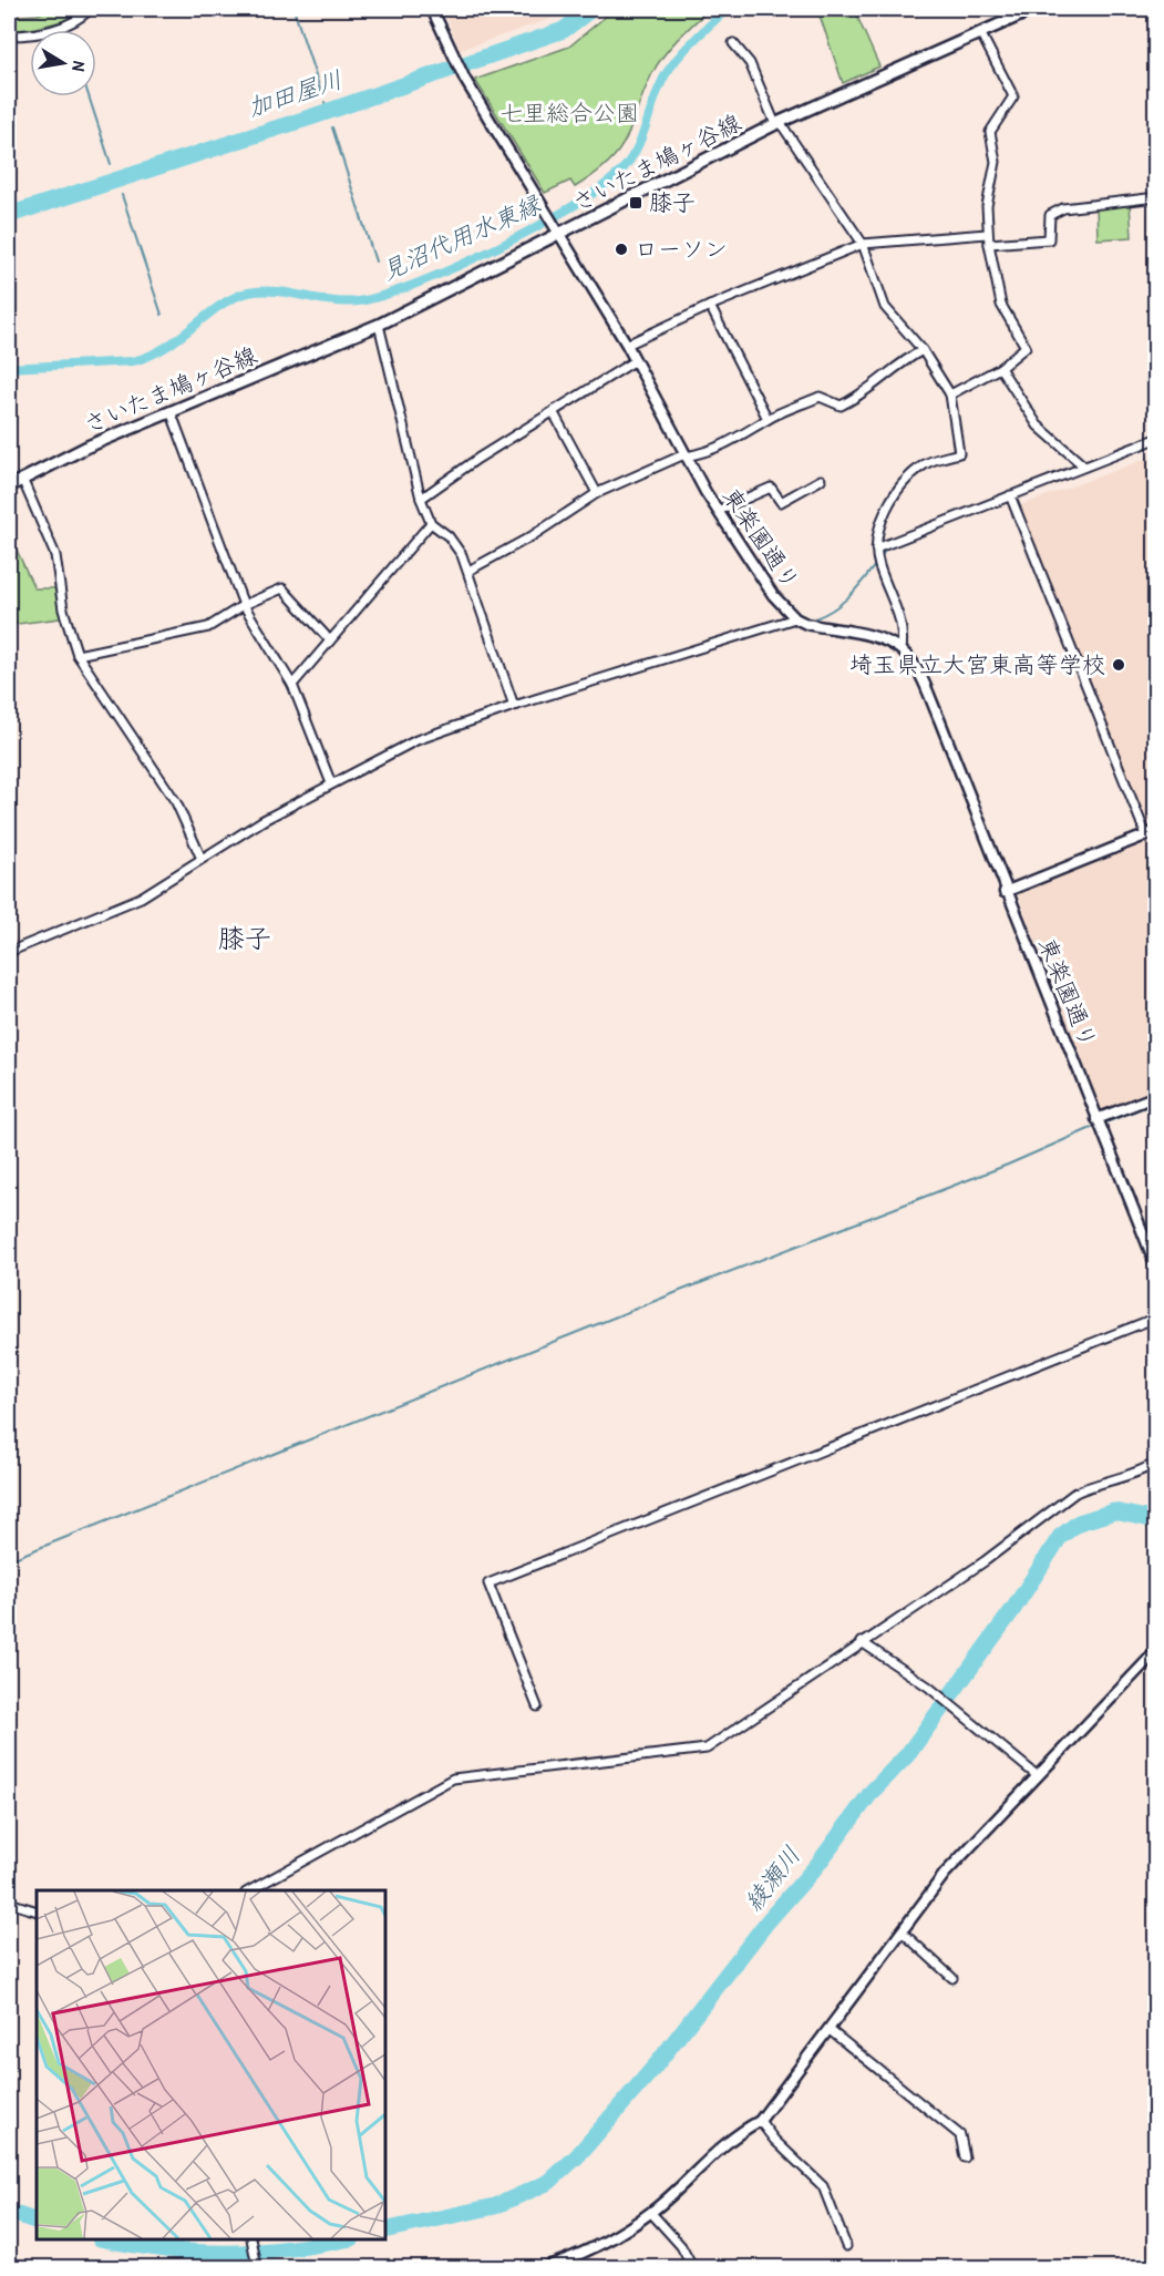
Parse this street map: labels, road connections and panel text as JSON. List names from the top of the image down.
{
  "streets": {
    "main road": ["さいたま鳩ヶ谷線"],
    "street": ["東楽園通り"]
  },
  "crossings": [
    ["さいたま鳩ヶ谷線", "東楽園通り"]
  ],
  "districts": ["膝子"],
  "water": ["加田屋川", "見沼代用水東縁", "綾瀬川"],
  "parks": ["七里総合公園"],
  "places": {
    "transit": ["膝子"],
    "other": ["ローソン", "埼玉県立大宮東高等学校"]
  },
  "north": "right"
}
